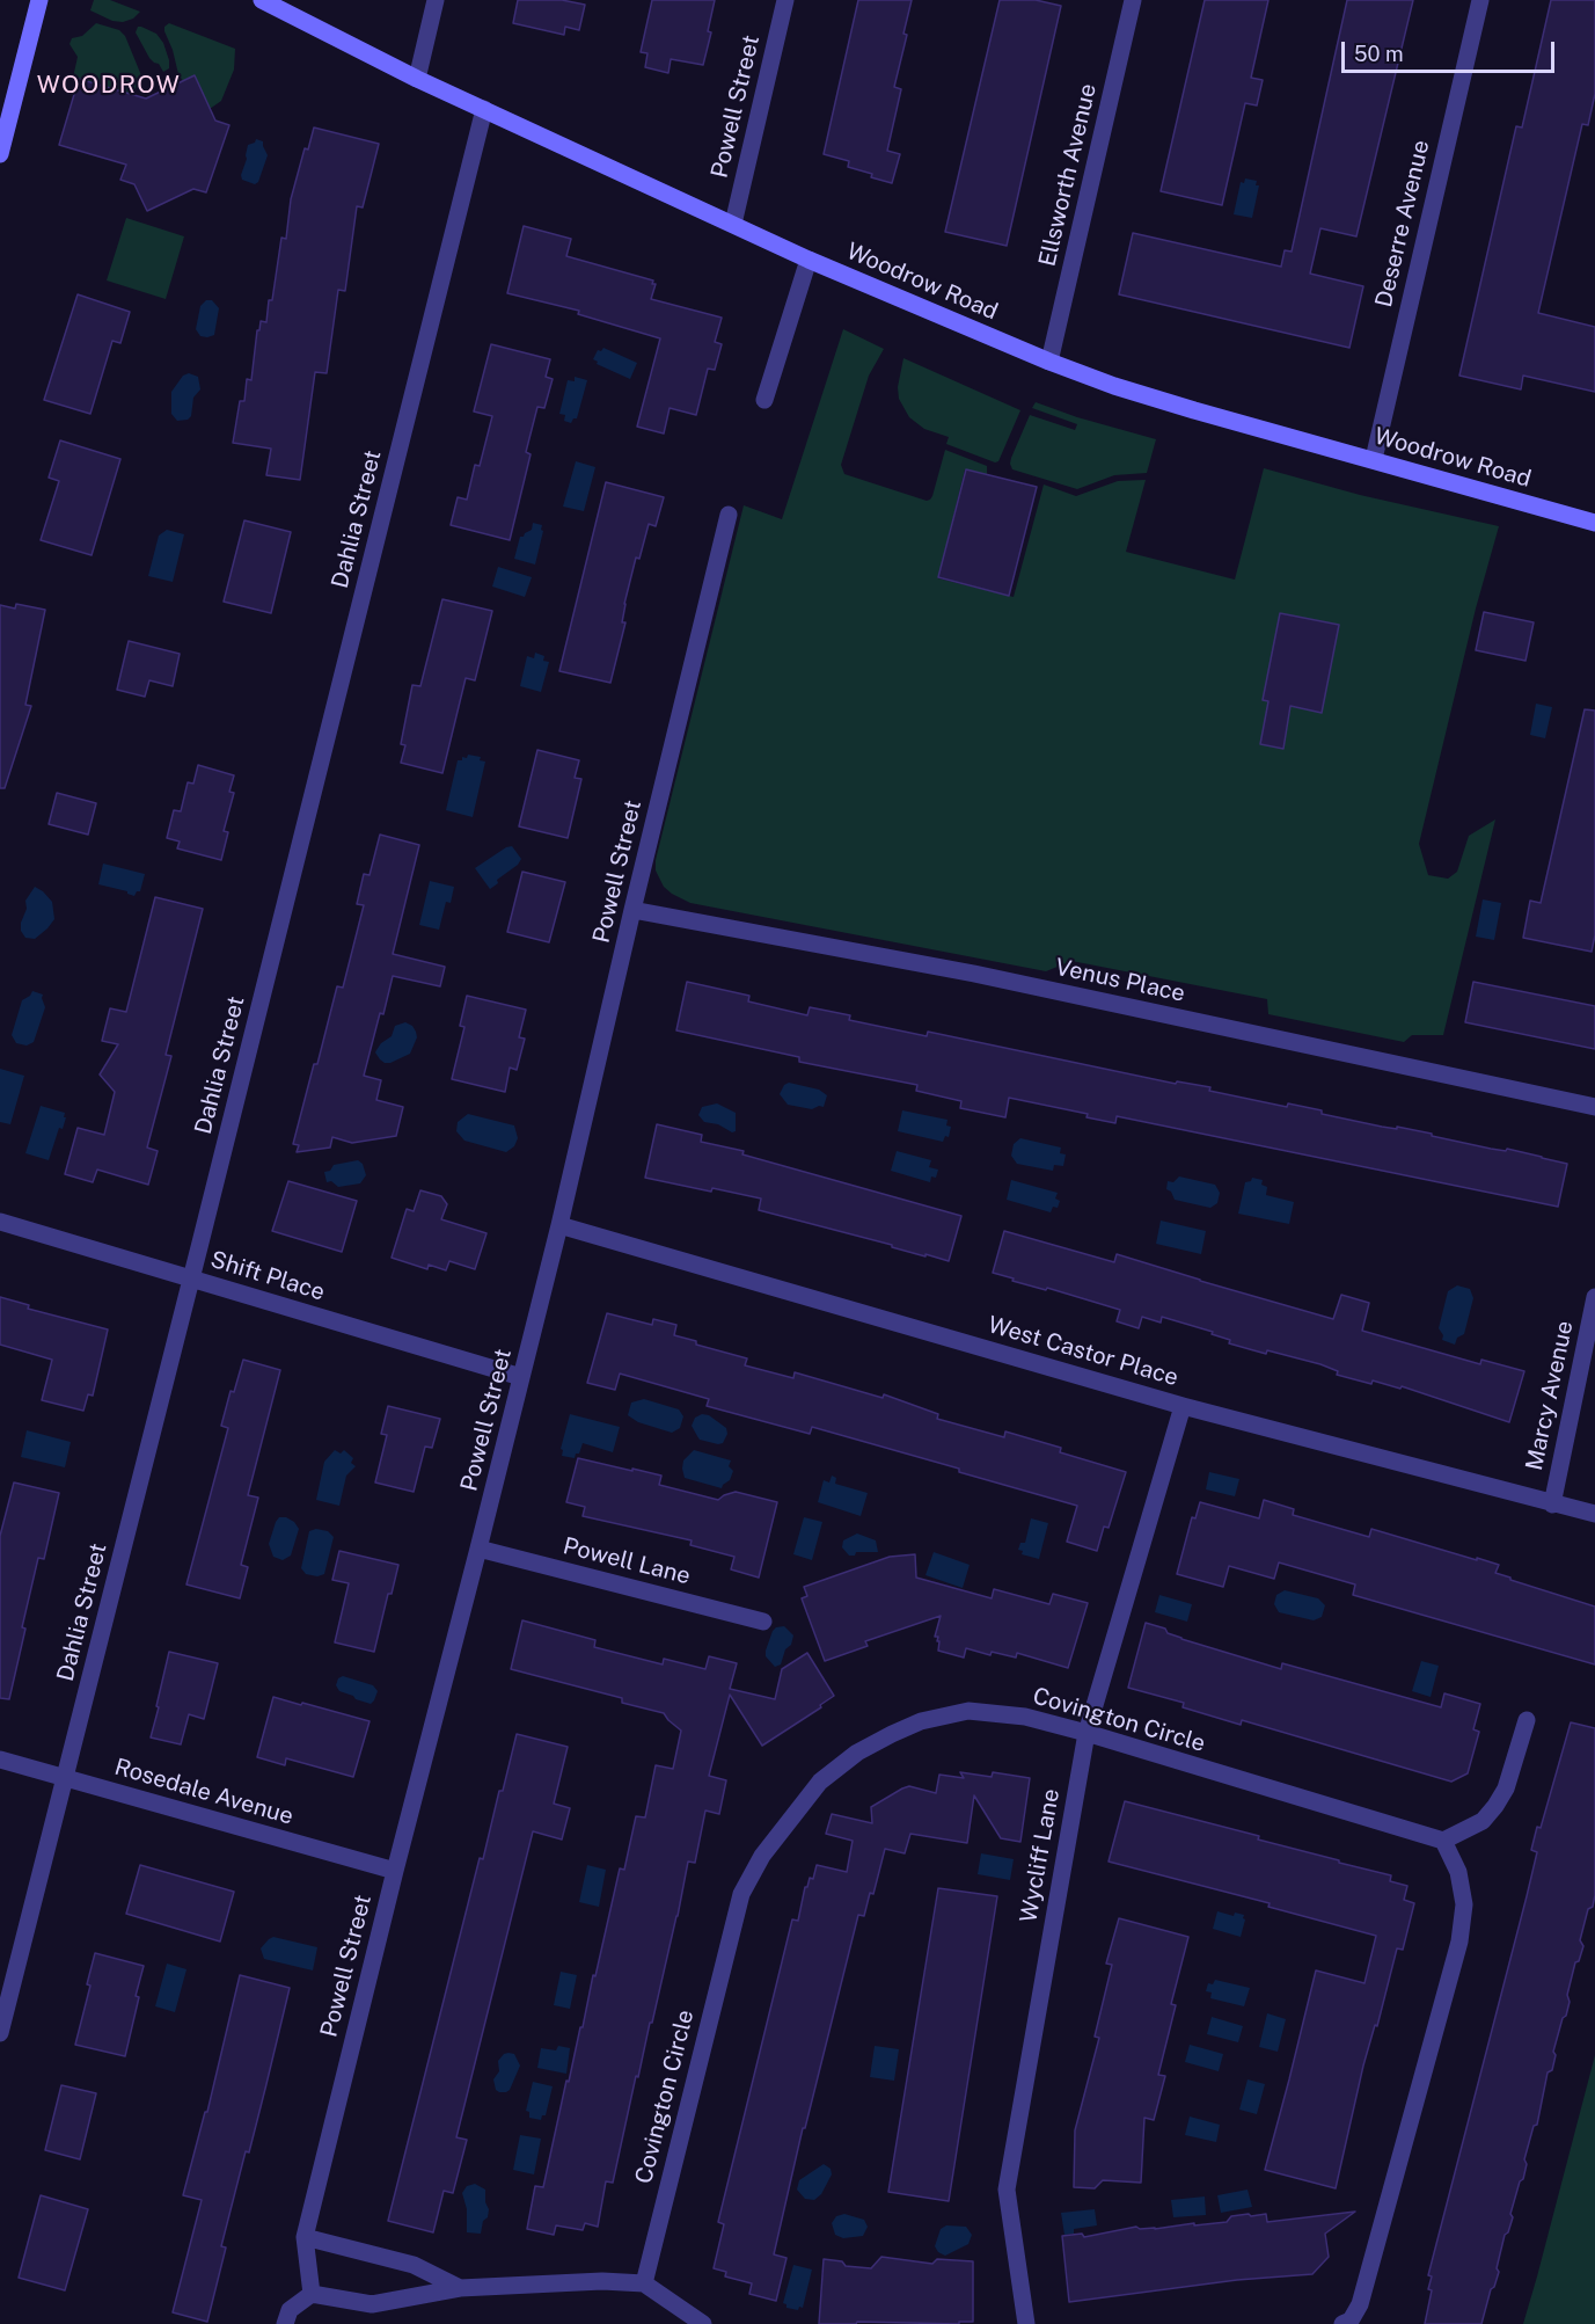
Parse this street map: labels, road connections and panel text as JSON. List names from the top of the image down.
{
  "streets": {
    "street": [
      "Powell Street",
      "Ellsworth Avenue",
      "Deserre Avenue",
      "Woodrow Road",
      "Dahlia Street",
      "Venus Place",
      "Shift Place",
      "West Castor Place",
      "Marcy Avenue",
      "Powell Lane",
      "Covington Circle",
      "Rosedale Avenue",
      "Wycliff Lane"
    ]
  },
  "crossings": [
    ["Powell Street", "Woodrow Road"],
    ["Powell Street", "Venus Place"],
    ["Powell Street", "Shift Place"],
    ["Powell Street", "West Castor Place"],
    ["Powell Street", "Powell Lane"],
    ["Powell Street", "Rosedale Avenue"],
    ["Ellsworth Avenue", "Woodrow Road"],
    ["Deserre Avenue", "Woodrow Road"],
    ["Woodrow Road", "Dahlia Street"],
    ["Dahlia Street", "Shift Place"],
    ["Dahlia Street", "Rosedale Avenue"],
    ["West Castor Place", "Marcy Avenue"],
    ["West Castor Place", "Wycliff Lane"],
    ["Covington Circle", "Wycliff Lane"]
  ],
  "districts": ["WOODROW"],
  "scale_bar": "50 m"
}
